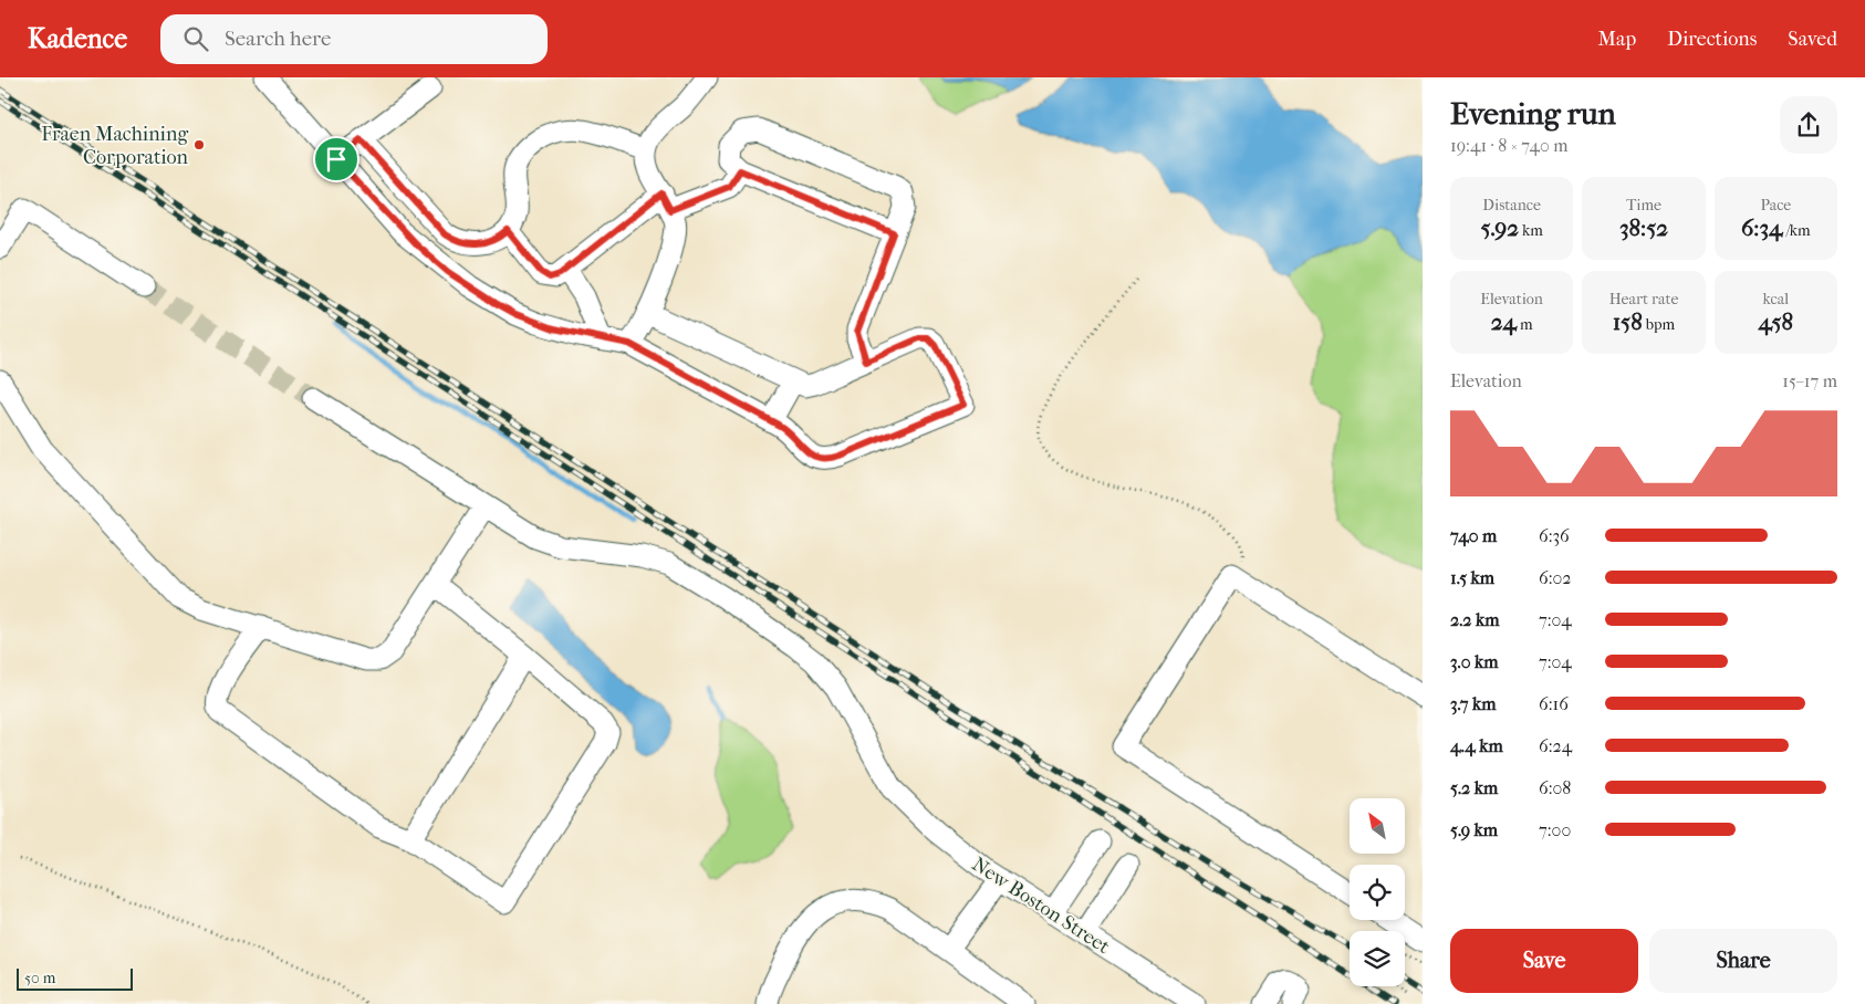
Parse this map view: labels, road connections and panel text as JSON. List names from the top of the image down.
{
  "streets": {
    "street": ["New Boston Street"]
  },
  "places": ["Fraen Machining Corporation"],
  "scale_bar": "50 m",
  "north": "top left",
  "page": {
    "header": "Kadence",
    "search": "Search here",
    "nav": ["Map", "Directions", "Saved"],
    "heading": ["Evening run", "19:41 · 8 × 740 m"],
    "stats": [
      ["Distance", "5.92 km"],
      ["Time", "38:52"],
      ["Pace", "6:34 /km"],
      ["Elevation", "24 m"],
      ["Heart rate", "158 bpm"],
      ["kcal", "458"]
    ],
    "chart": ["Elevation", "15–17 m"],
    "list": [
      {
        "name": "740 m",
        "note": "6:36"
      },
      {
        "name": "1.5 km",
        "note": "6:02"
      },
      {
        "name": "2.2 km",
        "note": "7:04"
      },
      {
        "name": "3.0 km",
        "note": "7:04"
      },
      {
        "name": "3.7 km",
        "note": "6:16"
      },
      {
        "name": "4.4 km",
        "note": "6:24"
      },
      {
        "name": "5.2 km",
        "note": "6:08"
      },
      {
        "name": "5.9 km",
        "note": "7:00"
      }
    ],
    "buttons": ["Save", "Share"],
    "scale": "50 m"
  }
}
